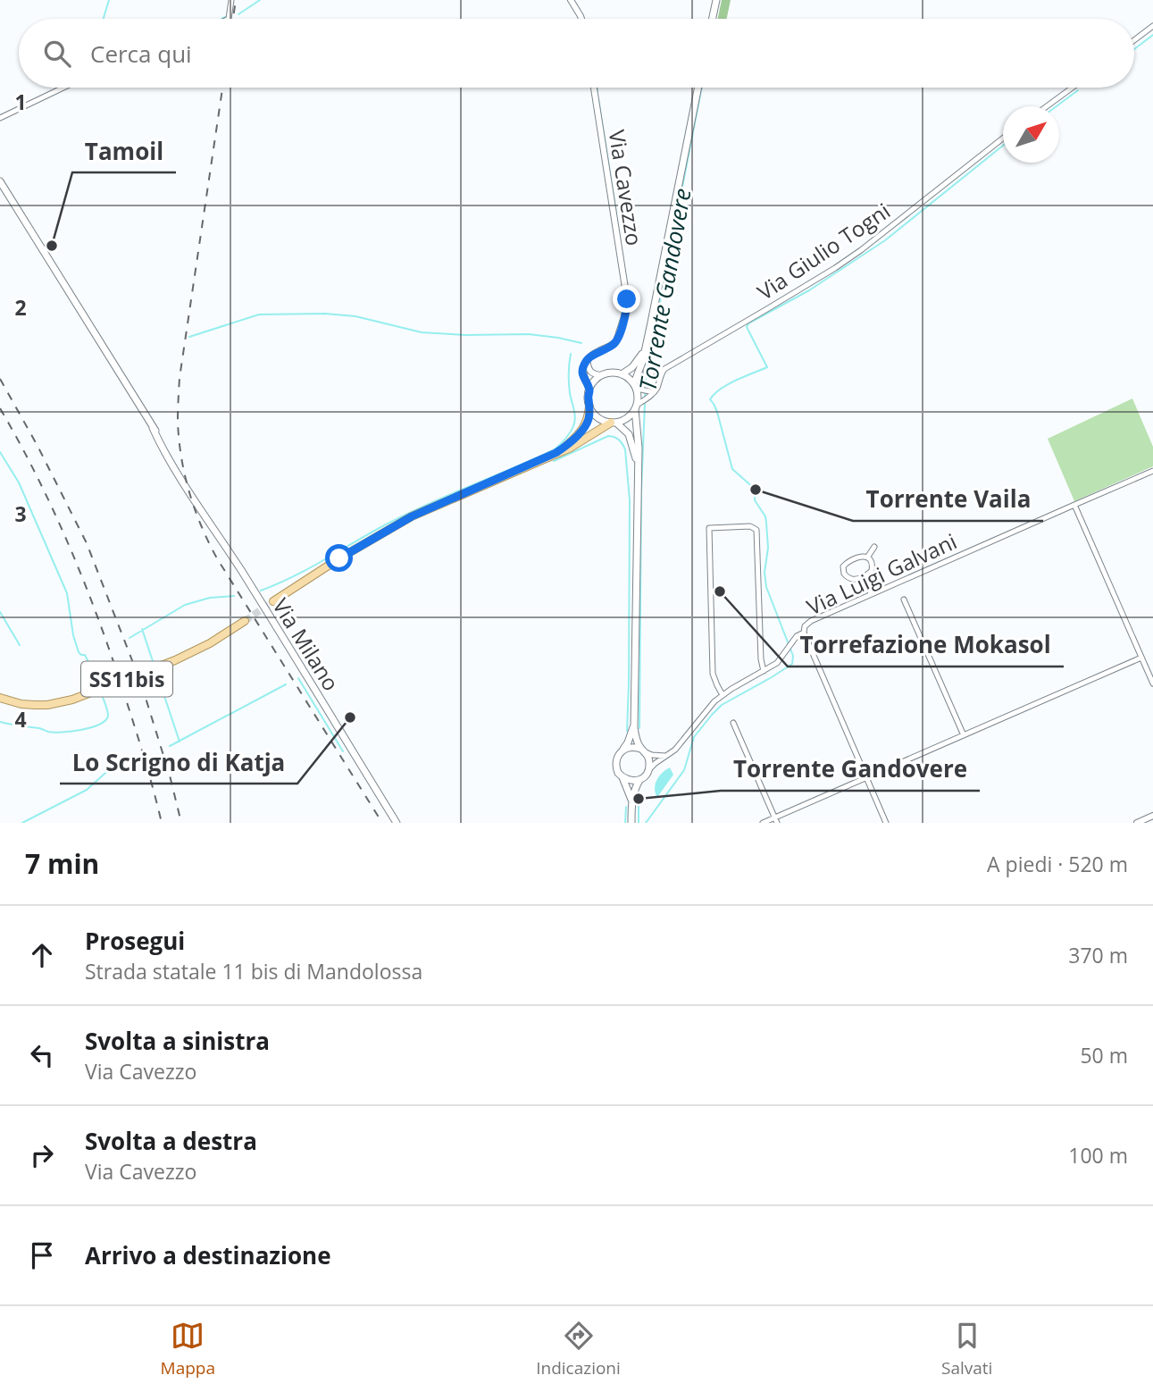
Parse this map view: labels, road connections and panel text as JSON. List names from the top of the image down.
{
  "streets": {
    "main road": ["Via Milano", "SS11bis"],
    "street": ["Via Cavezzo", "Via Giulio Togni", "Via Luigi Galvani"]
  },
  "water": ["Torrente Gandovere"],
  "places": [
    "Tamoil",
    "Torrente Vaila",
    "Torrefazione Mokasol",
    "Lo Scrigno di Katja",
    "Torrente Gandovere"
  ],
  "north": "top right",
  "page": {
    "search": "Cerca qui",
    "heading": ["7 min", "A piedi · 520 m"],
    "list": [
      ["Prosegui", "Strada statale 11 bis di Mandolossa", "370 m"],
      ["Svolta a sinistra", "Via Cavezzo", "50 m"],
      ["Svolta a destra", "Via Cavezzo", "100 m"],
      "Arrivo a destinazione"
    ],
    "nav": ["Mappa", "Indicazioni", "Salvati"]
  },
  "grid": {
    "rows": [
      "1",
      "2",
      "3",
      "4"
    ]
  }
}
